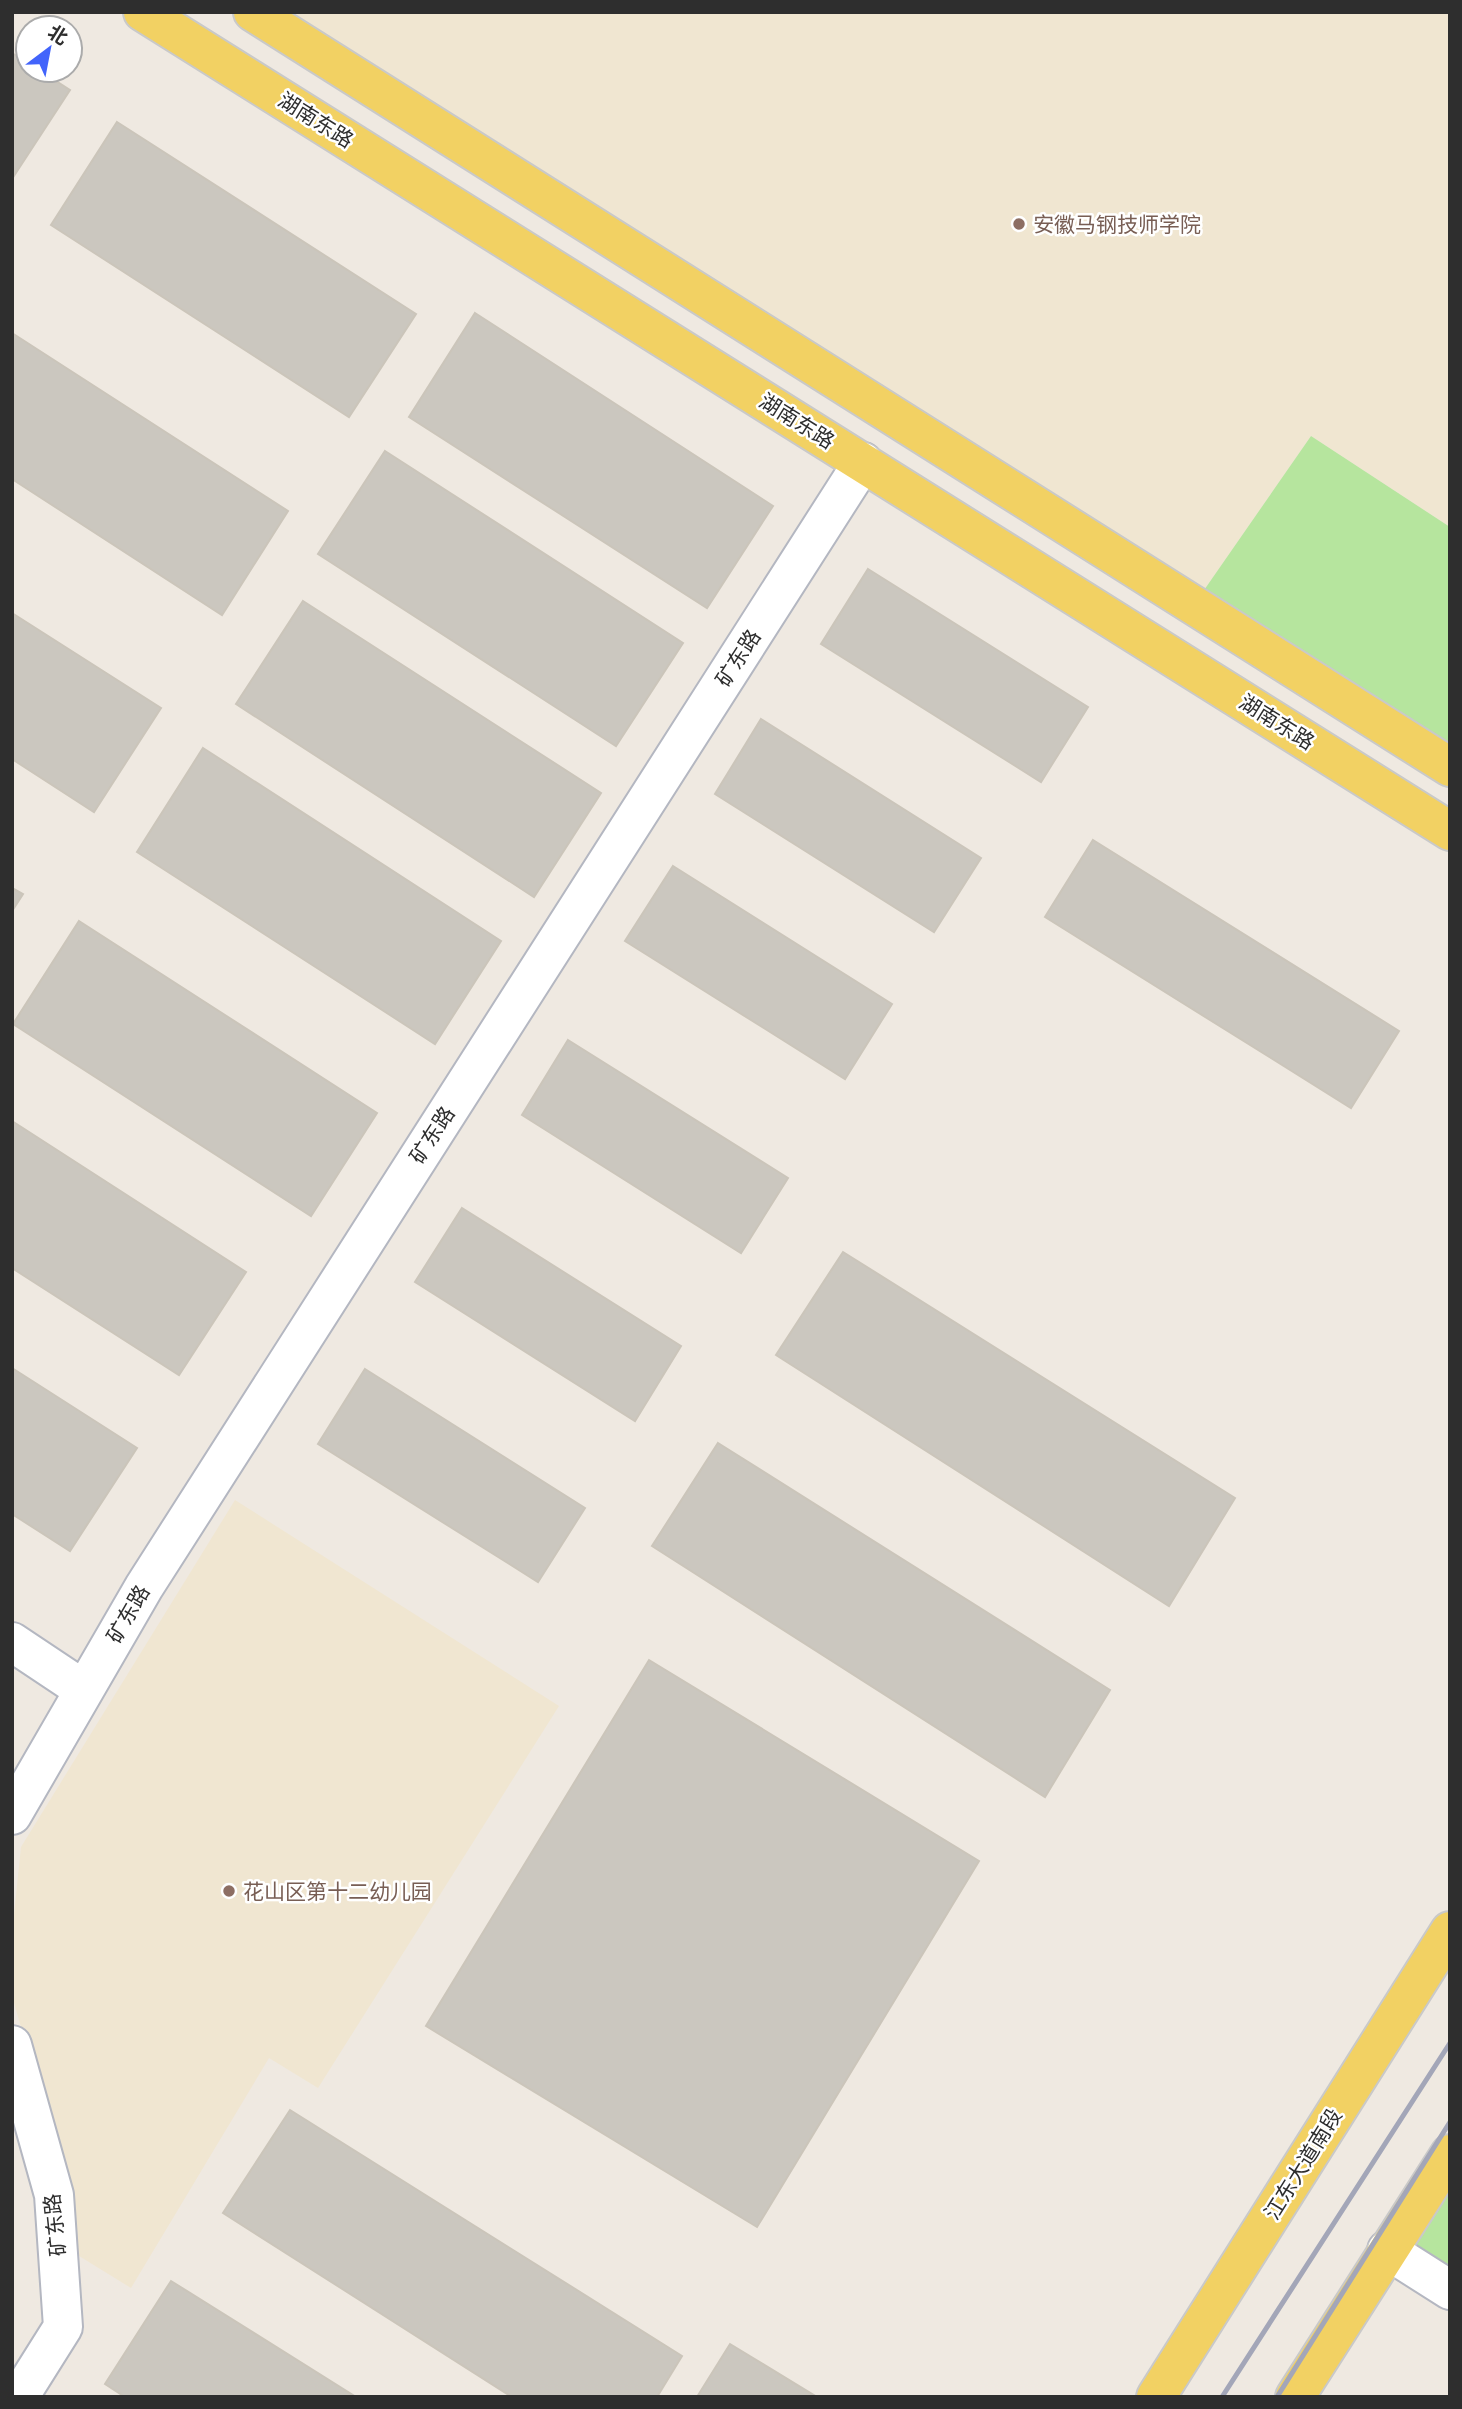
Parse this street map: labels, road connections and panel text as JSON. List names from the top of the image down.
{
  "streets": {
    "main road": ["湖南东路", "江东大道南段"],
    "street": ["矿东路"]
  },
  "crossings": [
    ["湖南东路", "矿东路"]
  ],
  "places": ["安徽马钢技师学院", "花山区第十二幼儿园"],
  "north": "top right"
}
